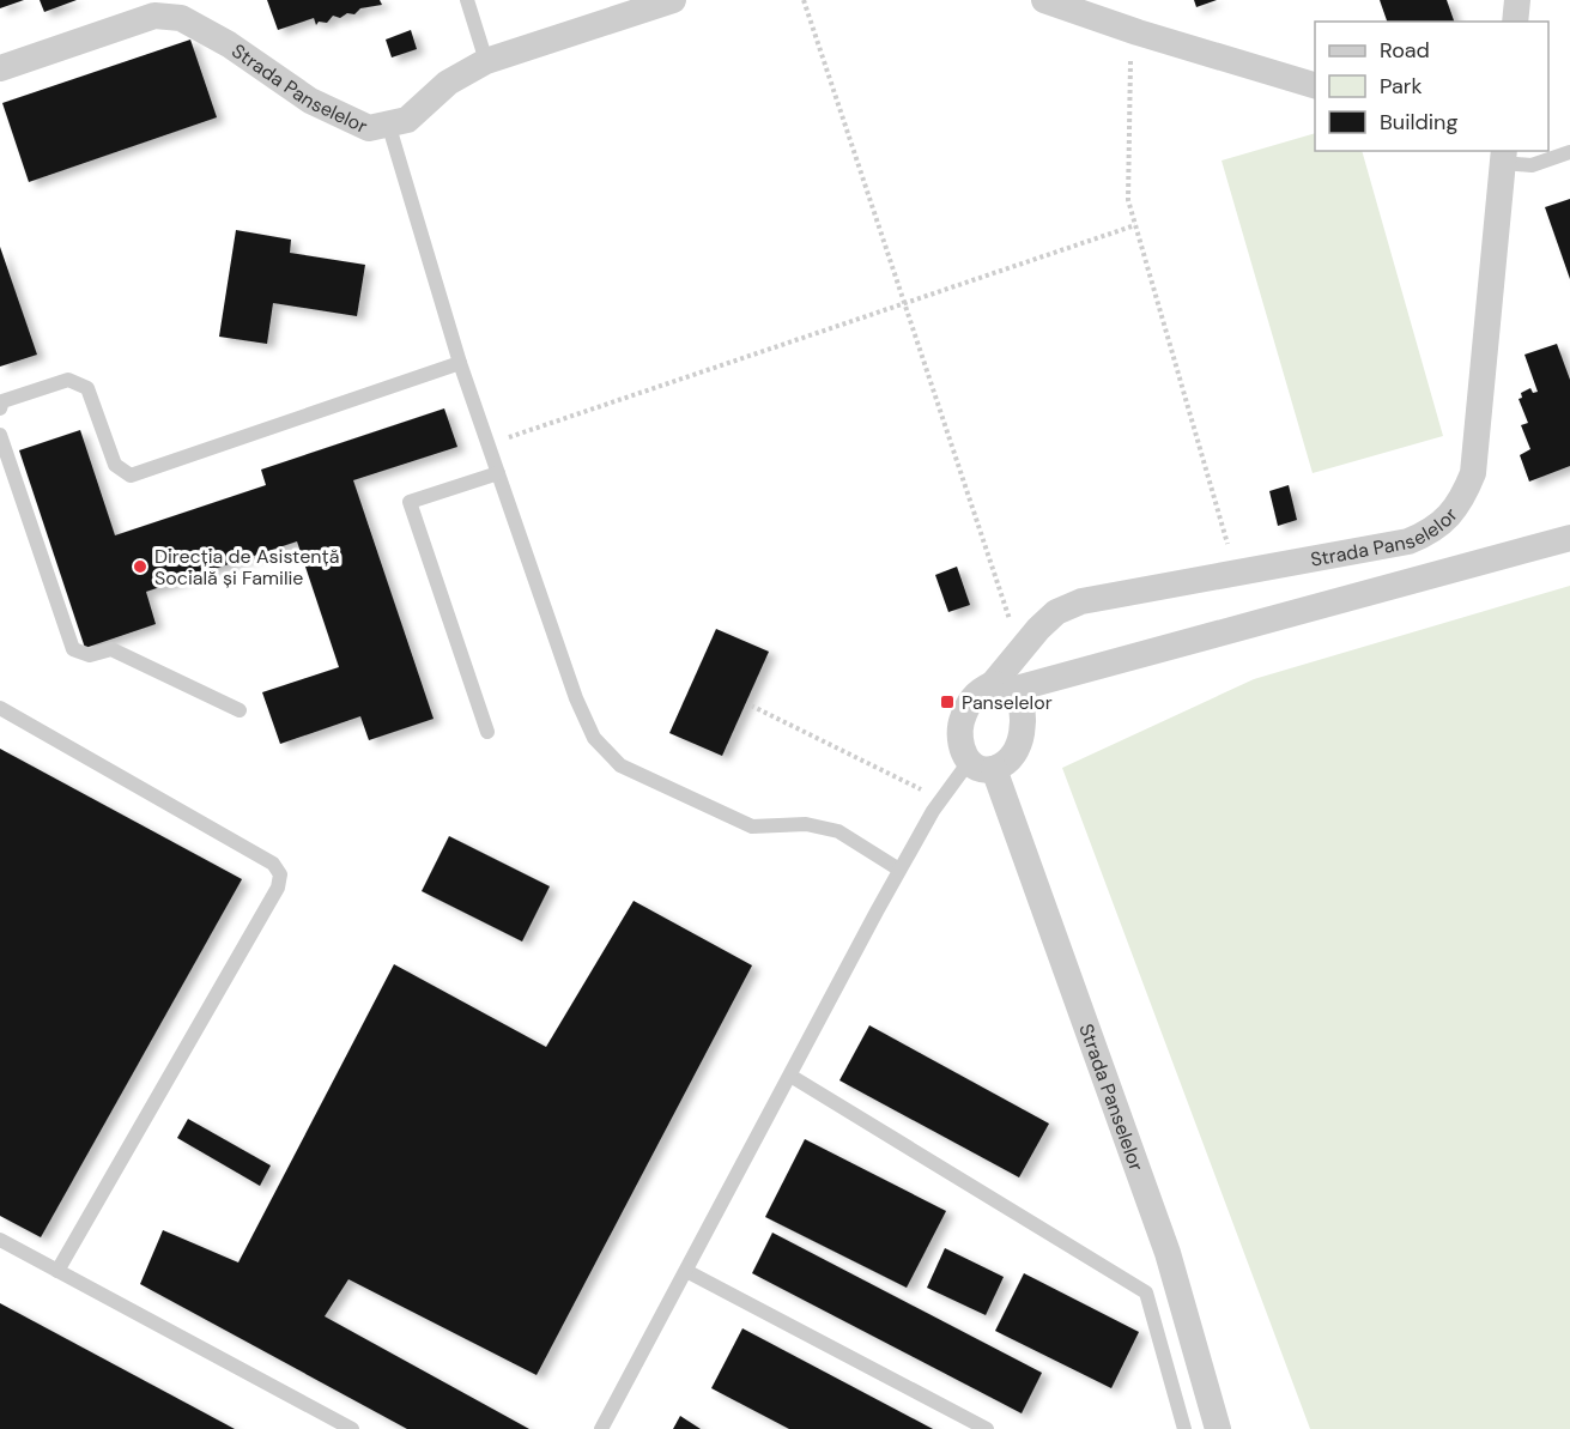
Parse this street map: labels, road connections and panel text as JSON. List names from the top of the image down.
{
  "streets": {
    "street": ["Strada Panselelor"]
  },
  "places": {
    "other": ["Direcția de Asistență Socială și Familie"],
    "transit": ["Panselelor"]
  },
  "legend": ["Road", "Park", "Building"]
}
